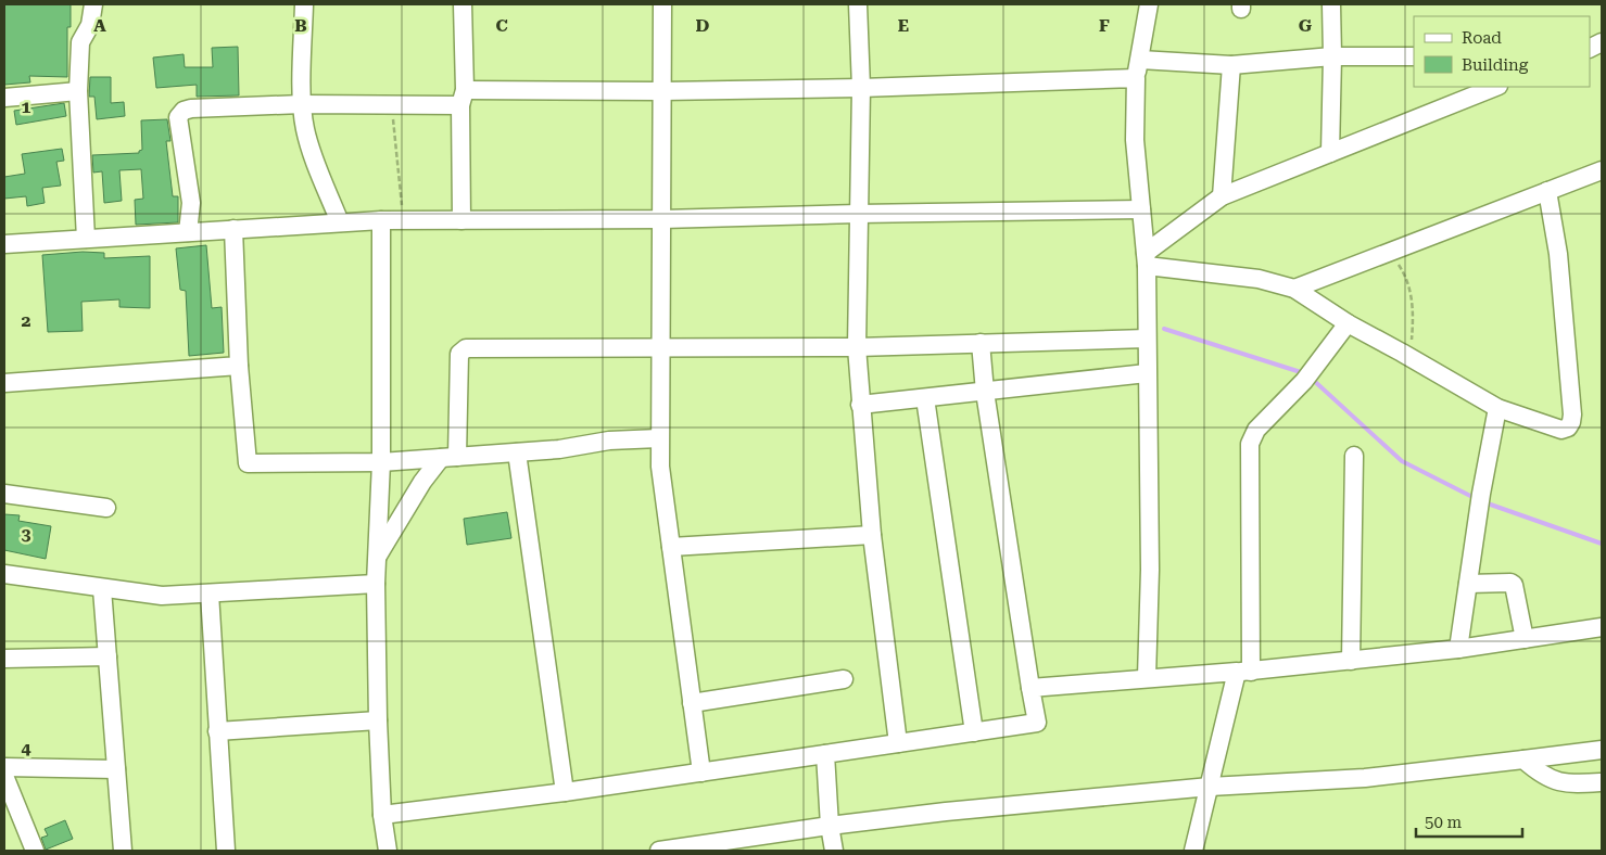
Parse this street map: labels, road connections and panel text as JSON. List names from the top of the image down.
{
  "legend": ["Road", "Building"],
  "scale_bar": "50 m",
  "grid": {
    "columns": [
      "A",
      "B",
      "C",
      "D",
      "E",
      "F",
      "G"
    ],
    "rows": [
      "1",
      "2",
      "3",
      "4"
    ]
  }
}
